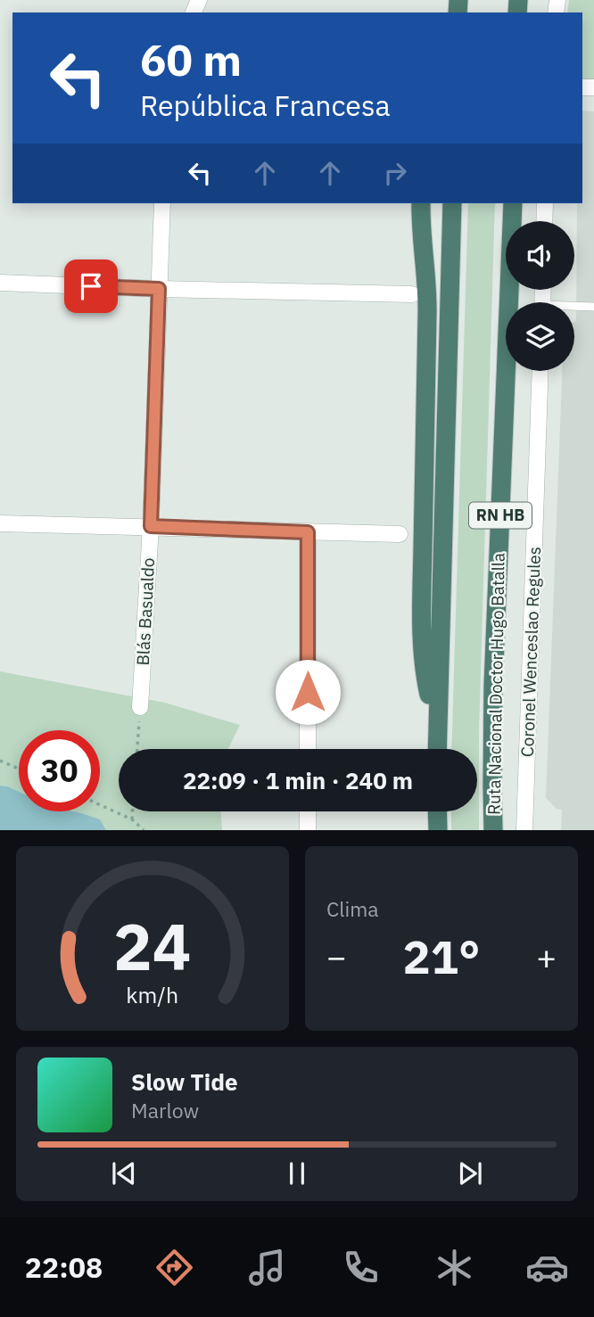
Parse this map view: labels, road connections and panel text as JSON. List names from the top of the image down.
{
  "streets": {
    "highway": ["RN HB", "Ruta Nacional Doctor Hugo Batalla"],
    "street": ["Blás Basualdo", "Coronel Wenceslao Regules"]
  },
  "page": {
    "turn": ["60 m", "República Francesa"],
    "limit": "30",
    "trip": "22:09 · 1 min · 240 m",
    "tile": "Clima",
    "heat": ["−", "21°", "+"],
    "song": ["Slow Tide", "Marlow"],
    "tabs": "22:08",
    "gauge": ["24", "km/h"]
  }
}
